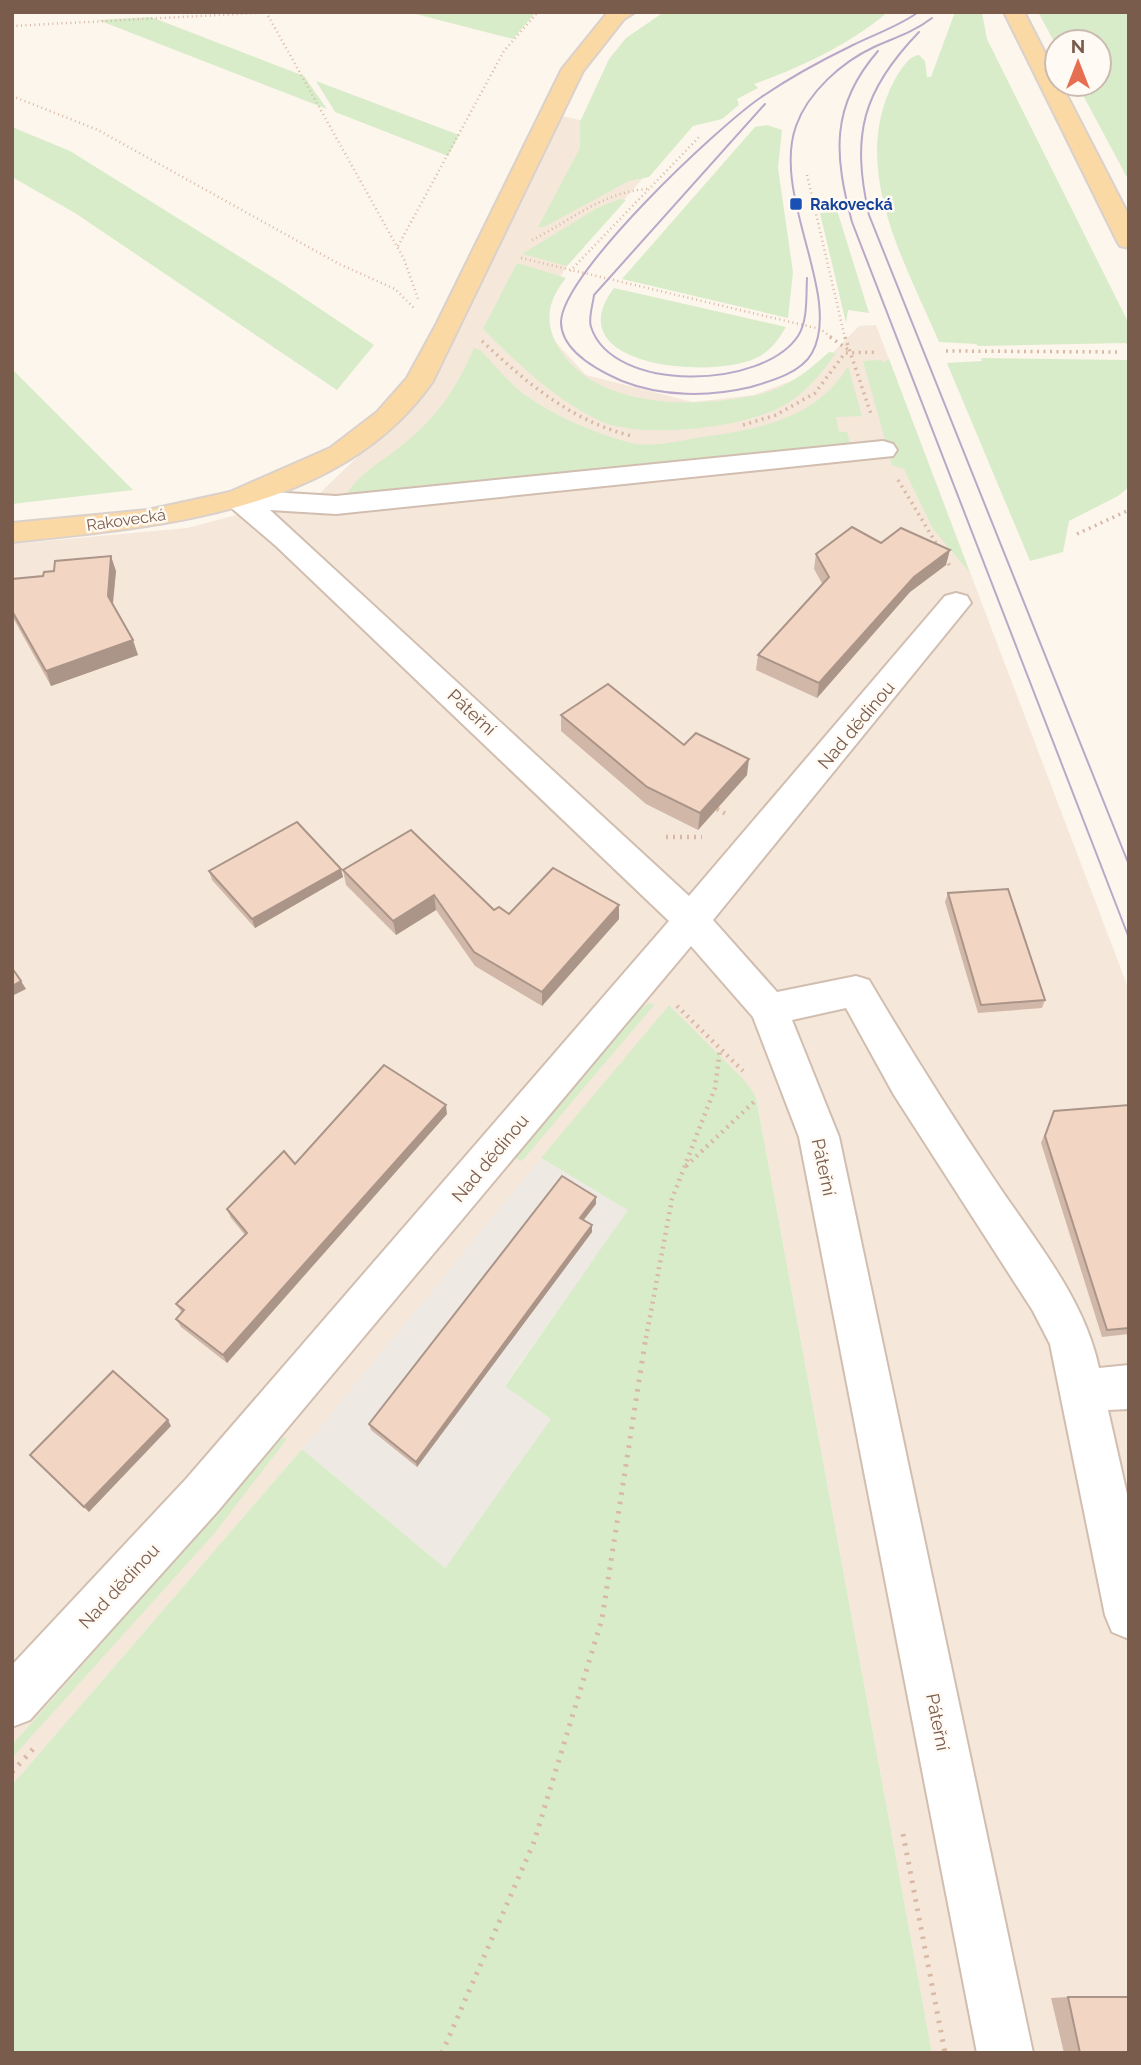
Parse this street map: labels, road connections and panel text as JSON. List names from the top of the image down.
{
  "streets": {
    "main road": ["Rakovecká"],
    "street": ["Páteřní", "Nad dědinou"]
  },
  "crossings": [
    ["Rakovecká", "Páteřní"],
    ["Páteřní", "Nad dědinou"]
  ],
  "places": {
    "transit": ["Rakovecká"]
  },
  "north": "top"
}
